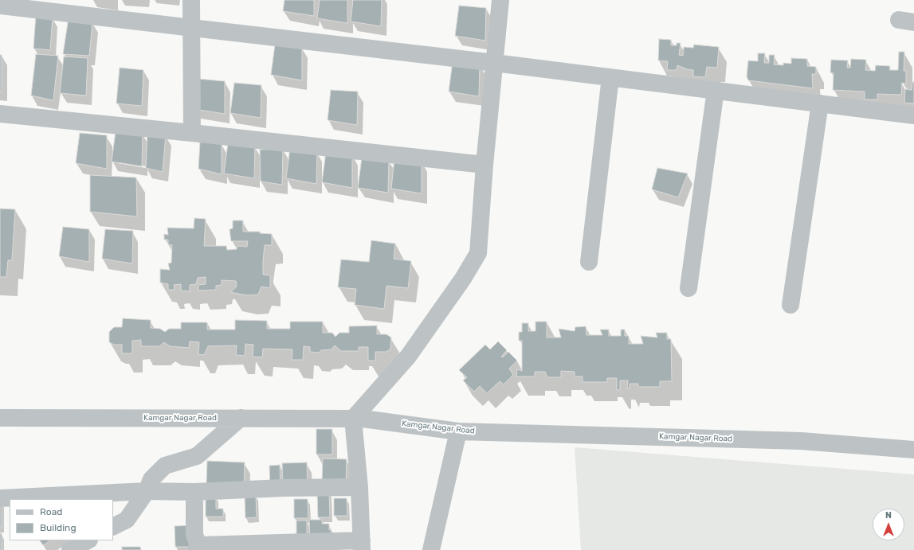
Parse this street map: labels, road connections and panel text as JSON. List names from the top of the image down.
{
  "streets": {
    "street": ["Kamgar Nagar Road"]
  },
  "legend": ["Road", "Building"],
  "north": "top"
}
